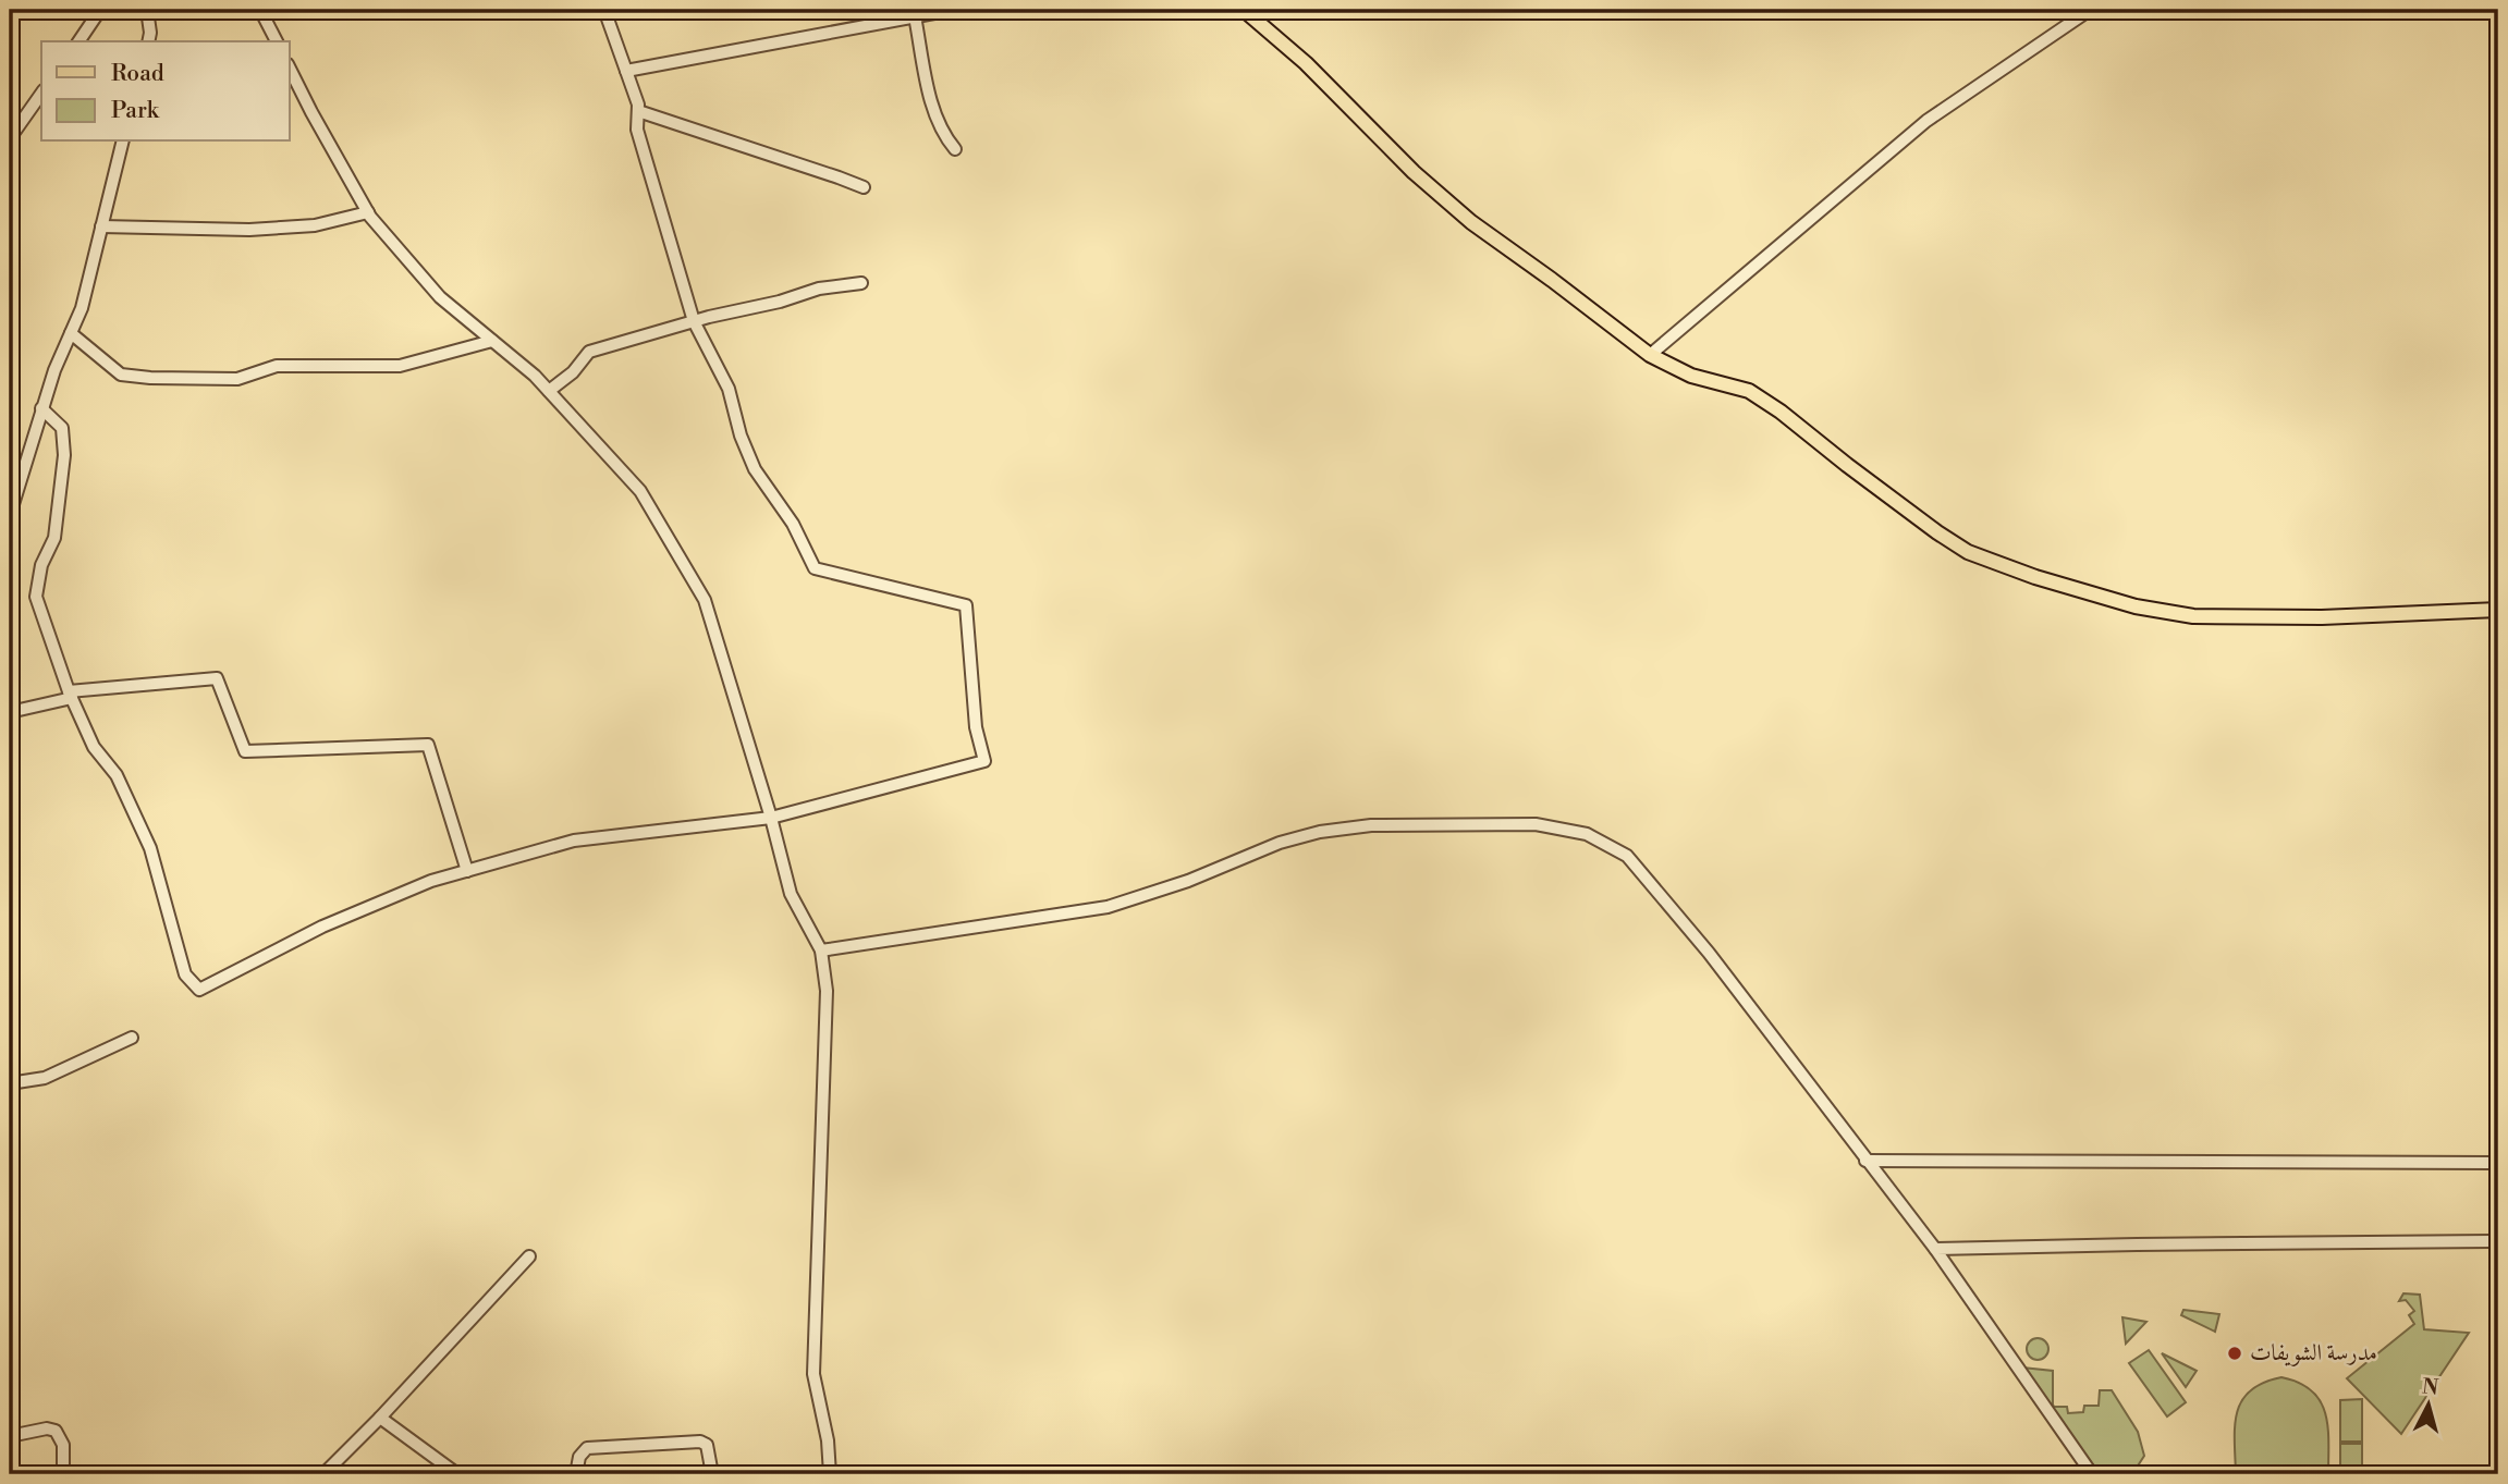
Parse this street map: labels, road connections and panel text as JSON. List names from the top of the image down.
{
  "places": ["مدرسة الشويفات"],
  "legend": ["Road", "Park"],
  "north": "top"
}
